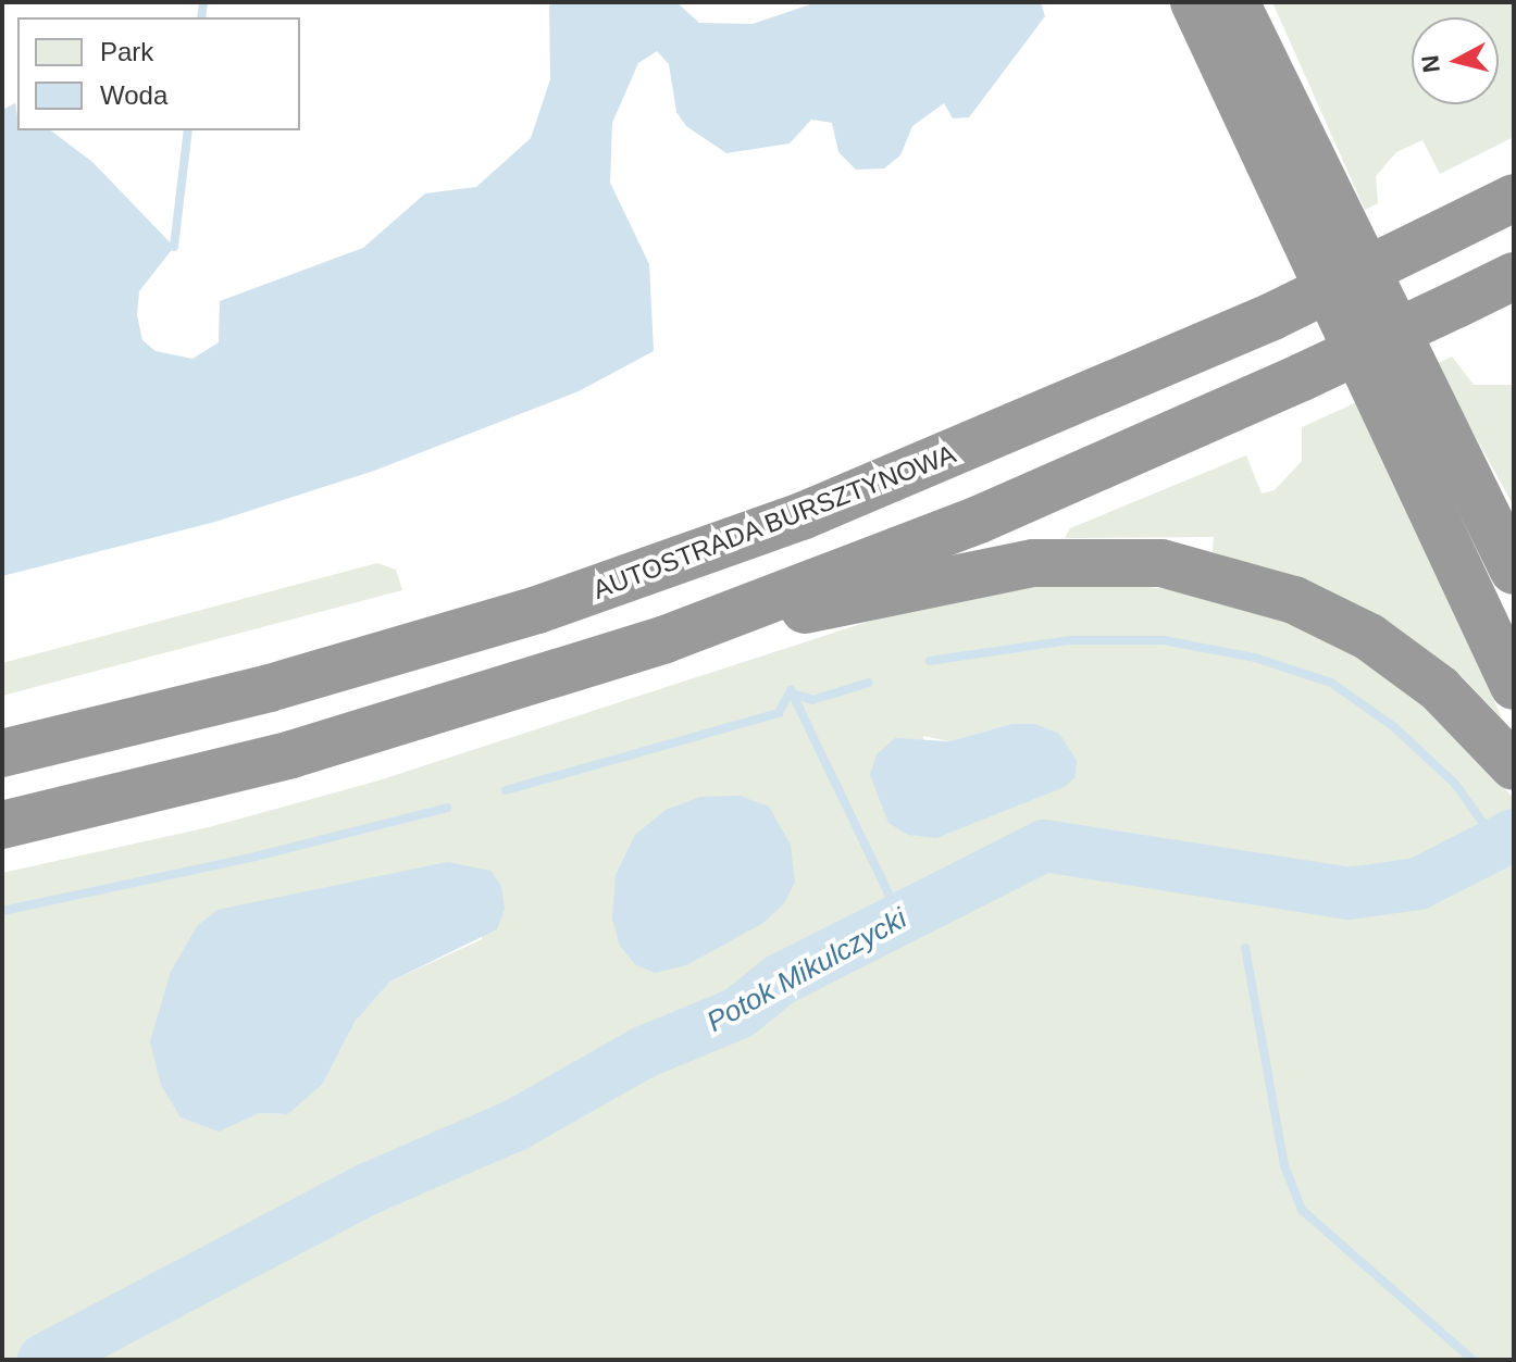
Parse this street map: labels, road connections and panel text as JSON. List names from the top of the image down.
{
  "streets": {
    "highway": ["AUTOSTRADA BURSZTYNOWA"]
  },
  "water": ["Potok Mikulczycki"],
  "legend": ["Park", "Woda"],
  "north": "left"
}
